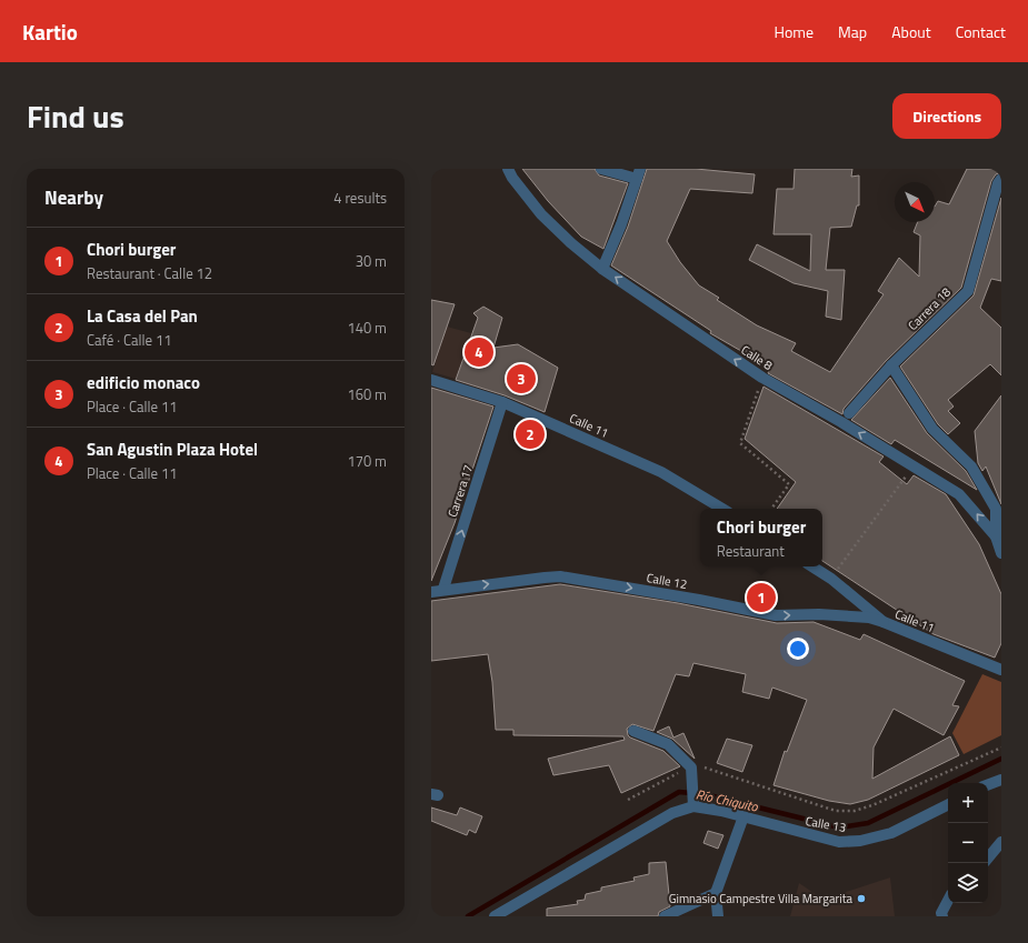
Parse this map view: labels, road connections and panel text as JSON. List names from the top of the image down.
{
  "streets": {
    "street": [
      "Carrera 18",
      "Calle 8",
      "Calle 11",
      "Carrera 17",
      "Calle 12",
      "Calle 13"
    ]
  },
  "crossings": [
    ["Calle 11", "Carrera 17"],
    ["Calle 11", "Calle 12"],
    ["Carrera 17", "Calle 12"]
  ],
  "one_way": ["Calle 8", "Carrera 17", "Calle 12"],
  "water": ["Río Chiquito"],
  "places": ["Gimnasio Campestre Villa Margarita"],
  "north": "bottom right",
  "page": {
    "header": "Kartio",
    "nav": [
      "Home",
      "Map",
      "About",
      "Contact"
    ],
    "title": "Find us",
    "buttons": "Directions",
    "heading": ["Nearby", "4 results"],
    "list": [
      {
        "mark": "1",
        "name": "Chori burger",
        "note": "Restaurant · Calle 12",
        "value": "30 m"
      },
      {
        "mark": "2",
        "name": "La Casa del Pan",
        "note": "Café · Calle 11",
        "value": "140 m"
      },
      {
        "mark": "3",
        "name": "edificio monaco",
        "note": "Place · Calle 11",
        "value": "160 m"
      },
      {
        "mark": "4",
        "name": "San Agustin Plaza Hotel",
        "note": "Place · Calle 11",
        "value": "170 m"
      }
    ],
    "pins": [
      "4",
      "3",
      "2",
      "1"
    ],
    "popup": ["Chori burger", "Restaurant"],
    "map_buttons": ["+", "−"]
  }
}
